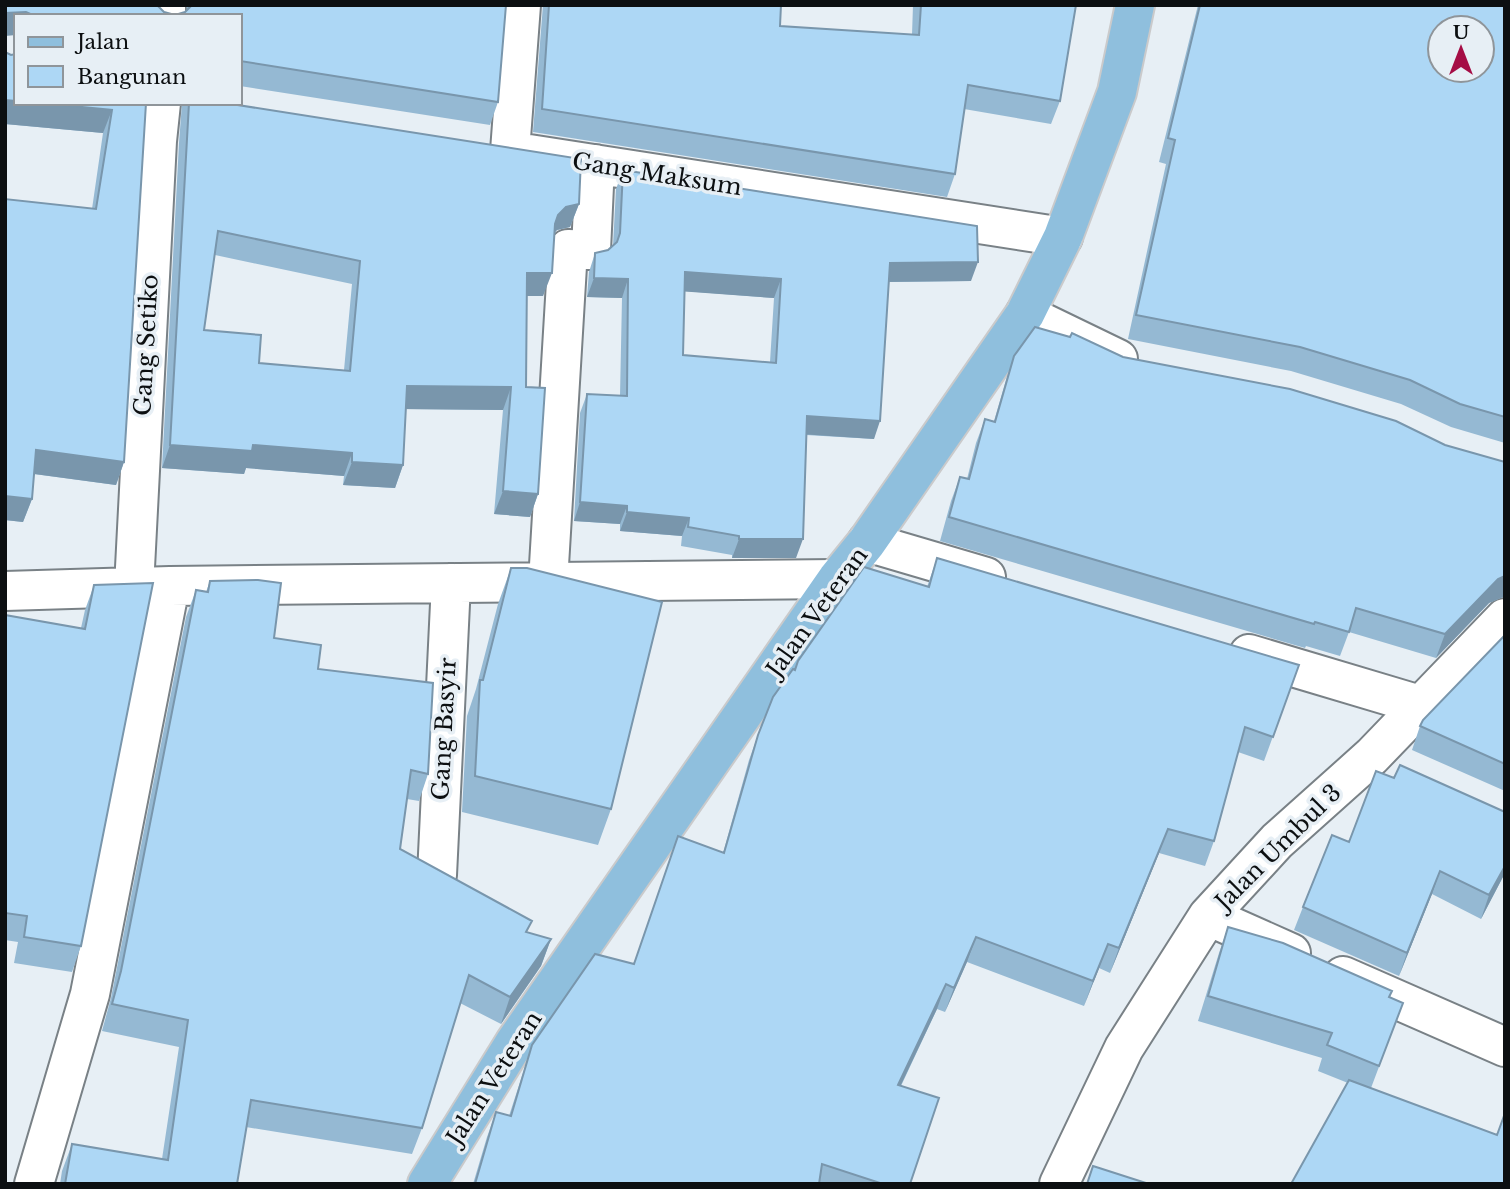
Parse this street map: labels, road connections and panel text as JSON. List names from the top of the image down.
{
  "streets": {
    "main road": ["Jalan Veteran"],
    "street": [
      "Gang Maksum",
      "Gang Setiko",
      "Gang Basyir",
      "Jalan Umbul 3"
    ]
  },
  "crossings": [
    ["Gang Maksum", "Jalan Veteran"]
  ],
  "legend": ["Jalan", "Bangunan"],
  "north": "top"
}
